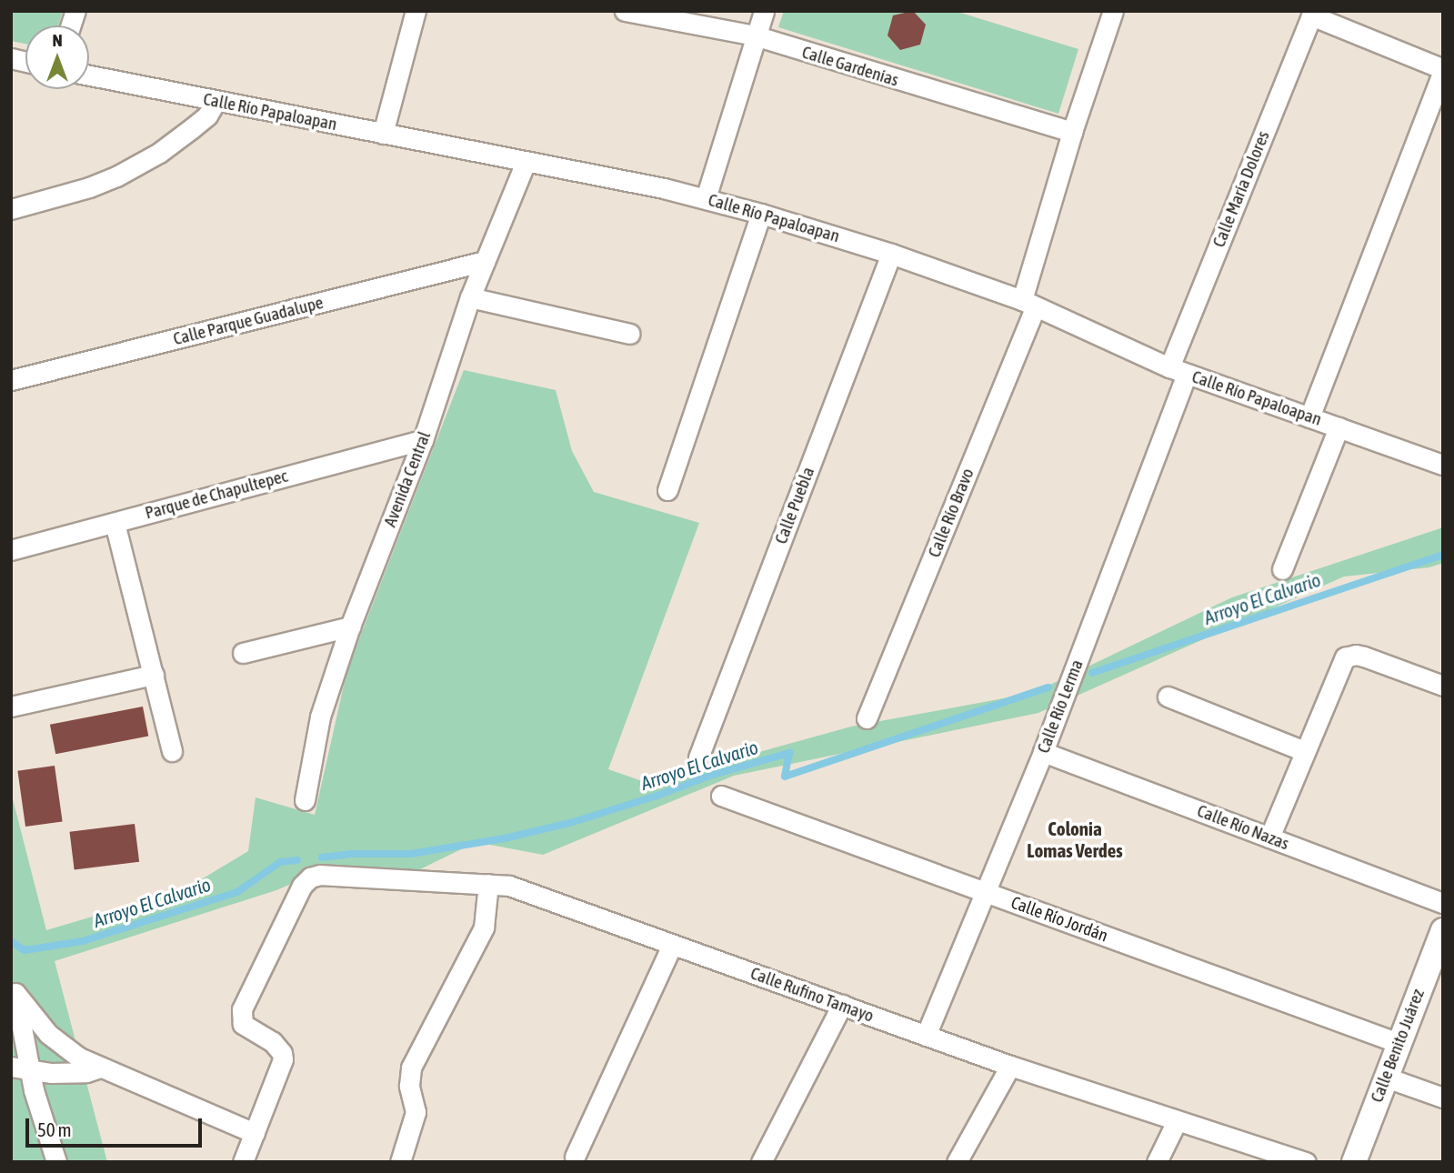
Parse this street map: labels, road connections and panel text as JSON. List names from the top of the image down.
{
  "streets": {
    "street": [
      "Calle Gardenías",
      "Calle Río Papaloapan",
      "Calle María Dolores",
      "Calle Parque Guadalupe",
      "Avenida Central",
      "Parque de Chapultepec",
      "Calle Puebla",
      "Calle Río Bravo",
      "Calle Río Lerma",
      "Calle Río Nazas",
      "Calle Río Jordán",
      "Calle Rufino Tamayo",
      "Calle Benito Juárez"
    ]
  },
  "crossings": [
    ["Calle Gardenías", "Calle Río Bravo"],
    ["Calle Río Papaloapan", "Calle María Dolores"],
    ["Calle Río Papaloapan", "Avenida Central"],
    ["Calle Río Papaloapan", "Calle Puebla"],
    ["Calle Río Papaloapan", "Calle Río Bravo"],
    ["Calle Río Papaloapan", "Calle Río Lerma"],
    ["Calle María Dolores", "Calle Río Lerma"],
    ["Calle Parque Guadalupe", "Avenida Central"],
    ["Avenida Central", "Parque de Chapultepec"],
    ["Calle Río Lerma", "Calle Río Nazas"],
    ["Calle Río Lerma", "Calle Río Jordán"],
    ["Calle Río Lerma", "Calle Rufino Tamayo"],
    ["Calle Río Jordán", "Calle Benito Juárez"]
  ],
  "districts": ["Colonia Lomas Verdes"],
  "water": ["Arroyo El Calvario"],
  "scale_bar": "50 m",
  "north": "top"
}
